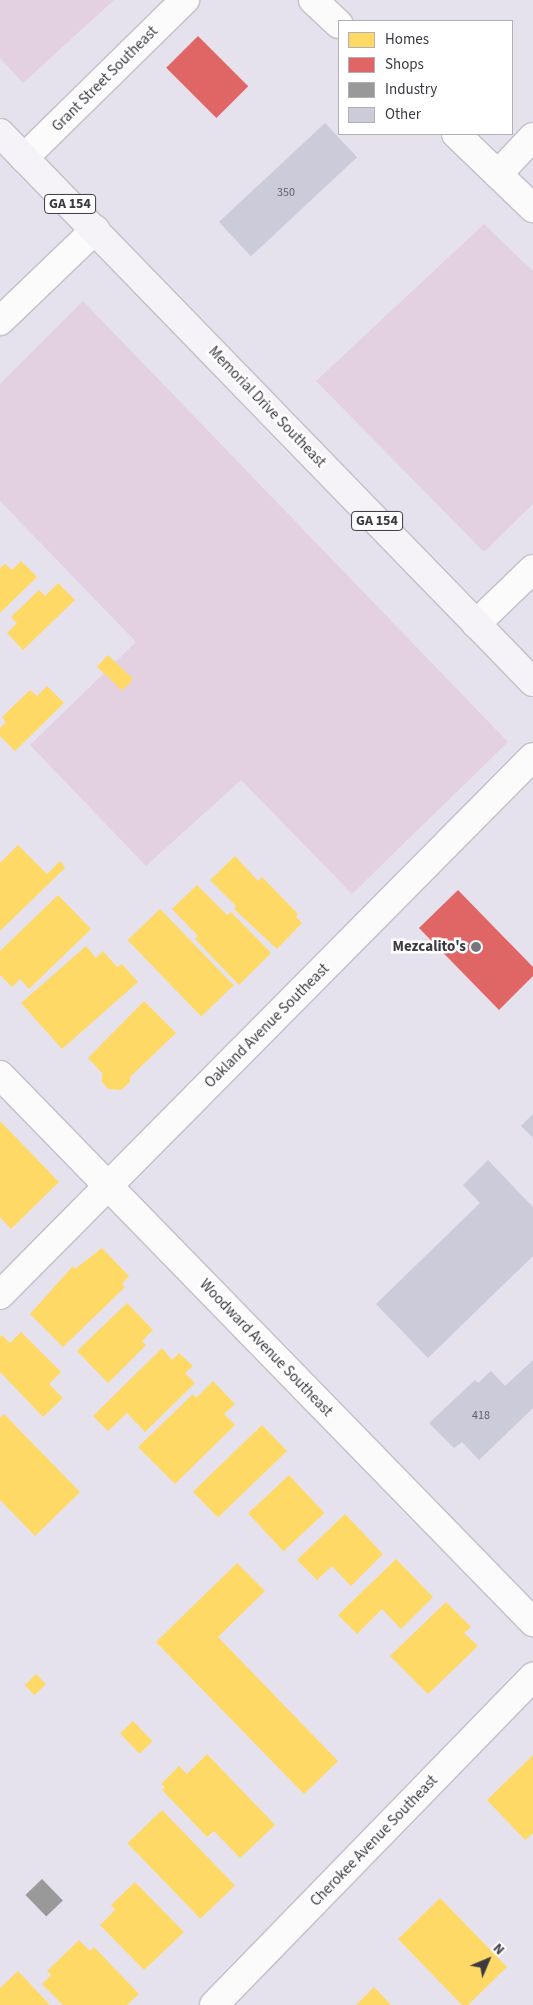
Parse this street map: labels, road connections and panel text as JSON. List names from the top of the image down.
{
  "streets": {
    "main road": ["GA 154", "Memorial Drive Southeast"],
    "street": [
      "Grant Street Southeast",
      "Oakland Avenue Southeast",
      "Woodward Avenue Southeast",
      "Cherokee Avenue Southeast"
    ]
  },
  "crossings": [
    ["Grant Street Southeast", "Memorial Drive Southeast"],
    ["Oakland Avenue Southeast", "Woodward Avenue Southeast"]
  ],
  "places": ["Mezcalito's"],
  "house_numbers": ["350", "418"],
  "legend": [
    "Homes",
    "Shops",
    "Industry",
    "Other"
  ],
  "north": "top right"
}
